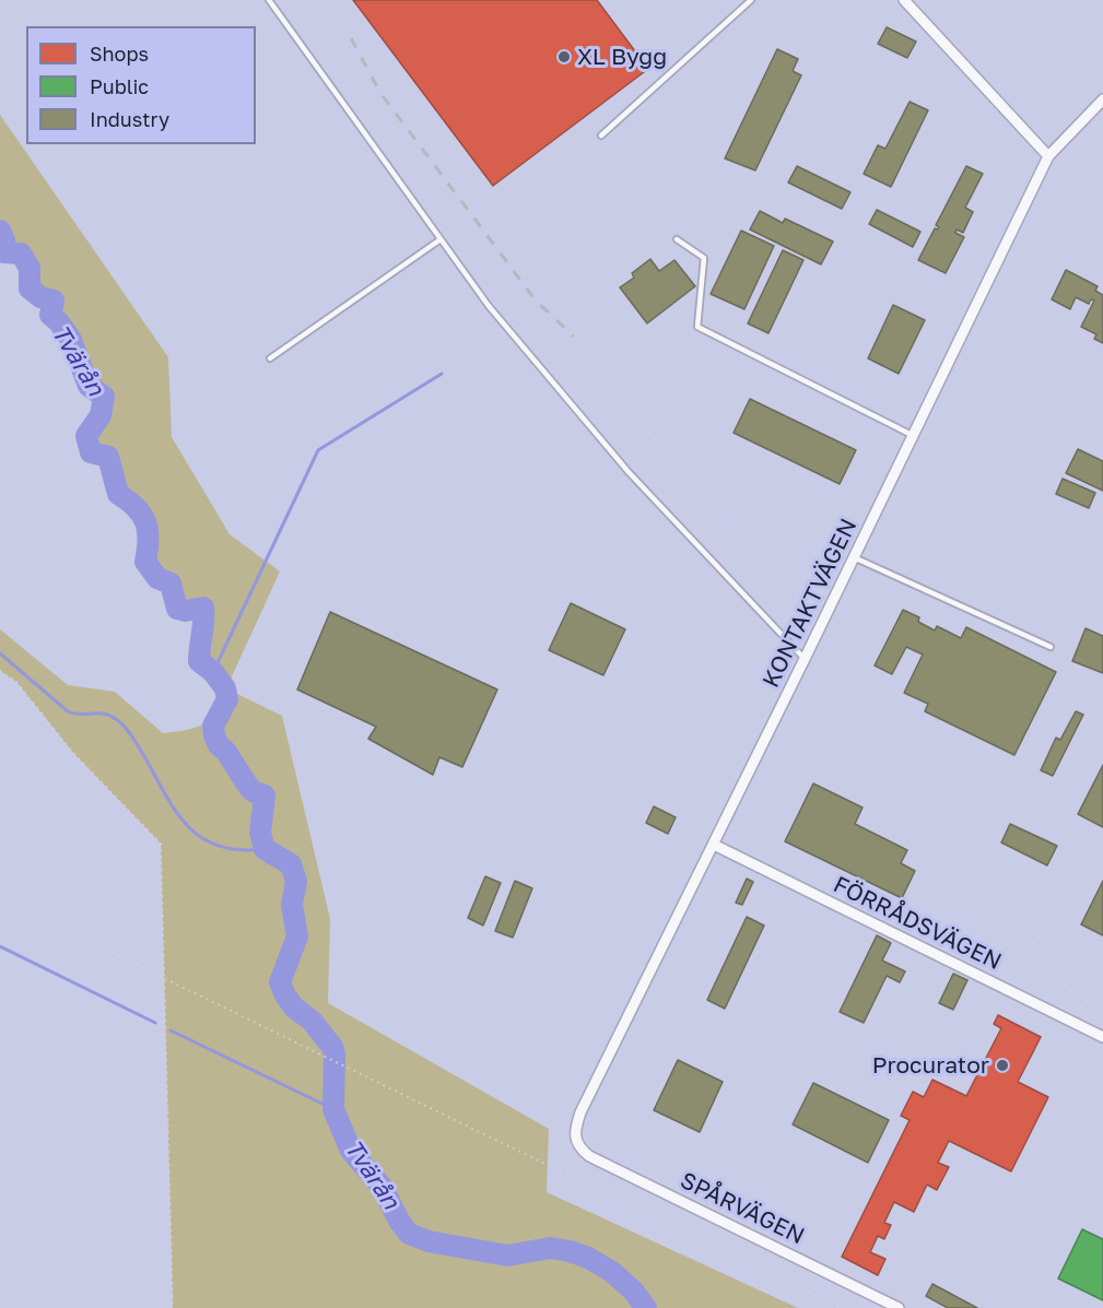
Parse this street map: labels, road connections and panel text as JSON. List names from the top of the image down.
{
  "streets": {
    "street": ["KONTAKTVÄGEN", "FÖRRÅDSVÄGEN", "SPÅRVÄGEN"]
  },
  "crossings": [
    ["KONTAKTVÄGEN", "FÖRRÅDSVÄGEN"],
    ["KONTAKTVÄGEN", "SPÅRVÄGEN"]
  ],
  "water": ["Tvärån"],
  "places": ["XL Bygg", "Procurator"],
  "legend": ["Shops", "Public", "Industry"]
}
